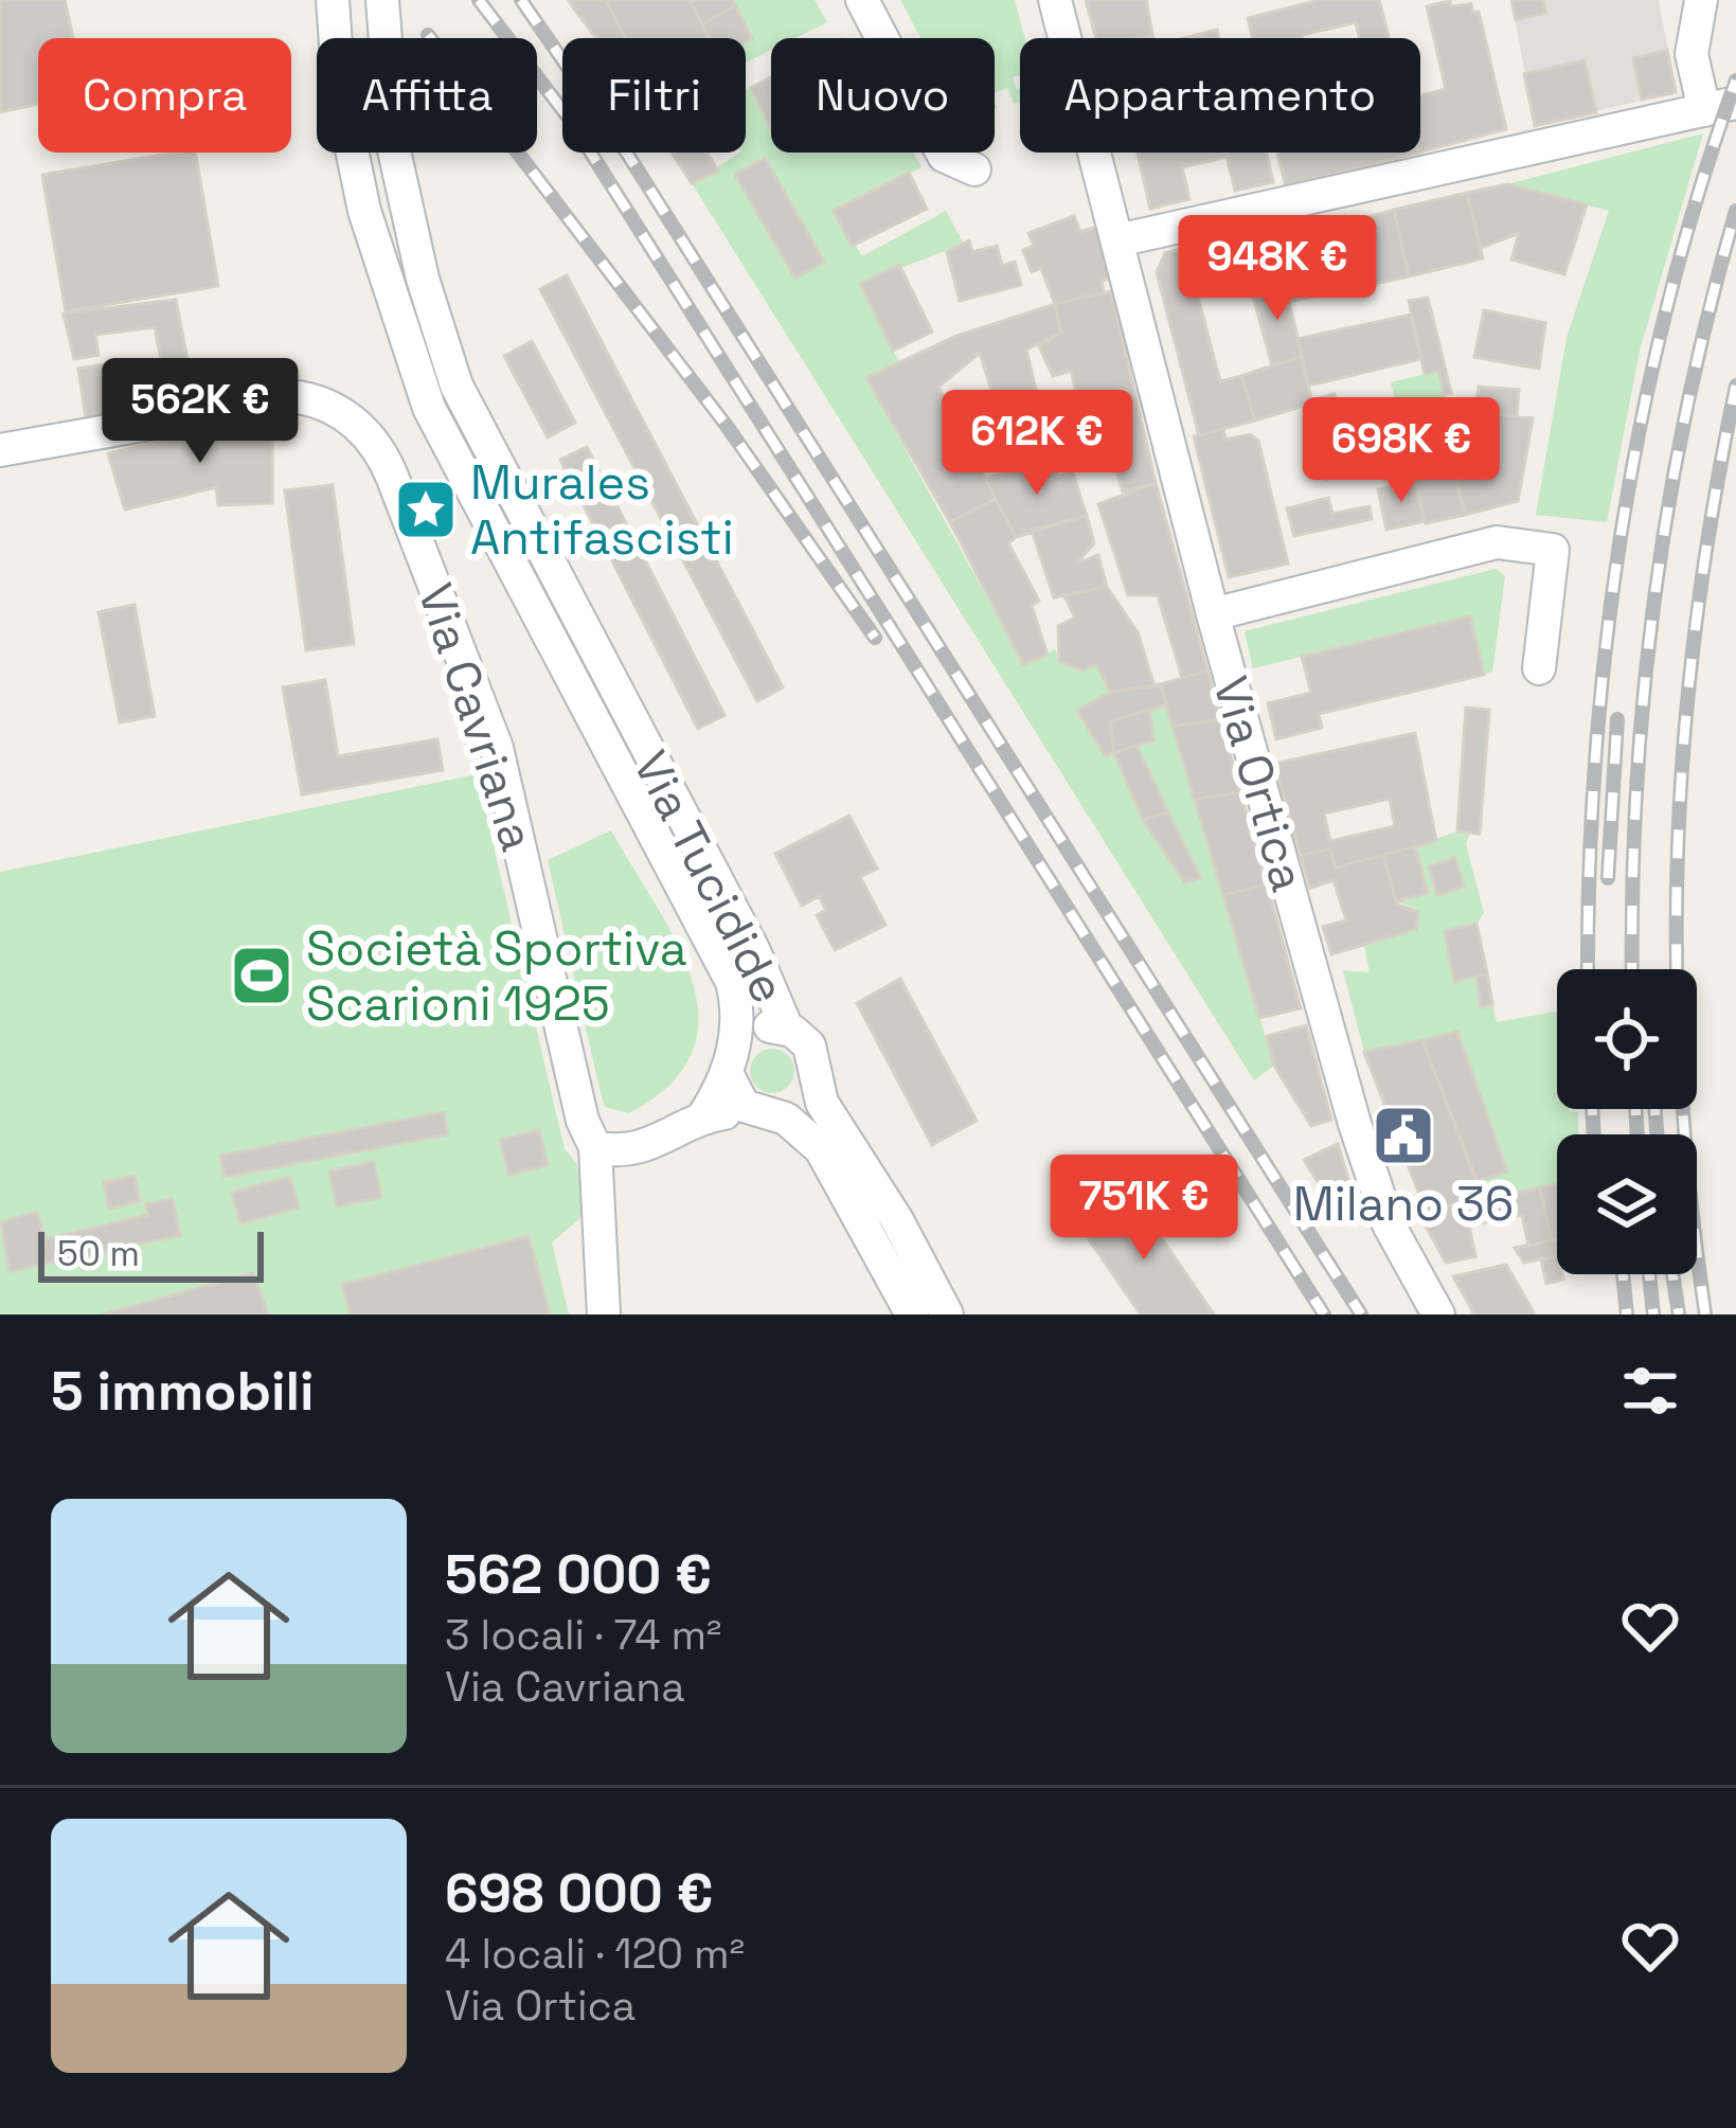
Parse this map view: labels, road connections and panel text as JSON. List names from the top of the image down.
{
  "streets": {
    "street": ["Via Cavriana", "Via Ortica", "Via Tucidide"]
  },
  "places": {
    "place": ["Murales Antifascisti"],
    "sports": ["Società Sportiva Scarioni 1925"],
    "public building": ["Milano 36"]
  },
  "scale_bar": "50 m",
  "page": {
    "chip": [
      "Compra",
      "Affitta",
      "Filtri",
      "Nuovo",
      "Appartamento"
    ],
    "price": [
      "948K €",
      "562K €",
      "612K €",
      "698K €",
      "751K €"
    ],
    "scale": "50 m",
    "heading": "5 immobili",
    "list": [
      {
        "name": "562 000 €",
        "note": "3 locali · 74 m² · Via Cavriana"
      },
      {
        "name": "698 000 €",
        "note": "4 locali · 120 m² · Via Ortica"
      }
    ]
  }
}
